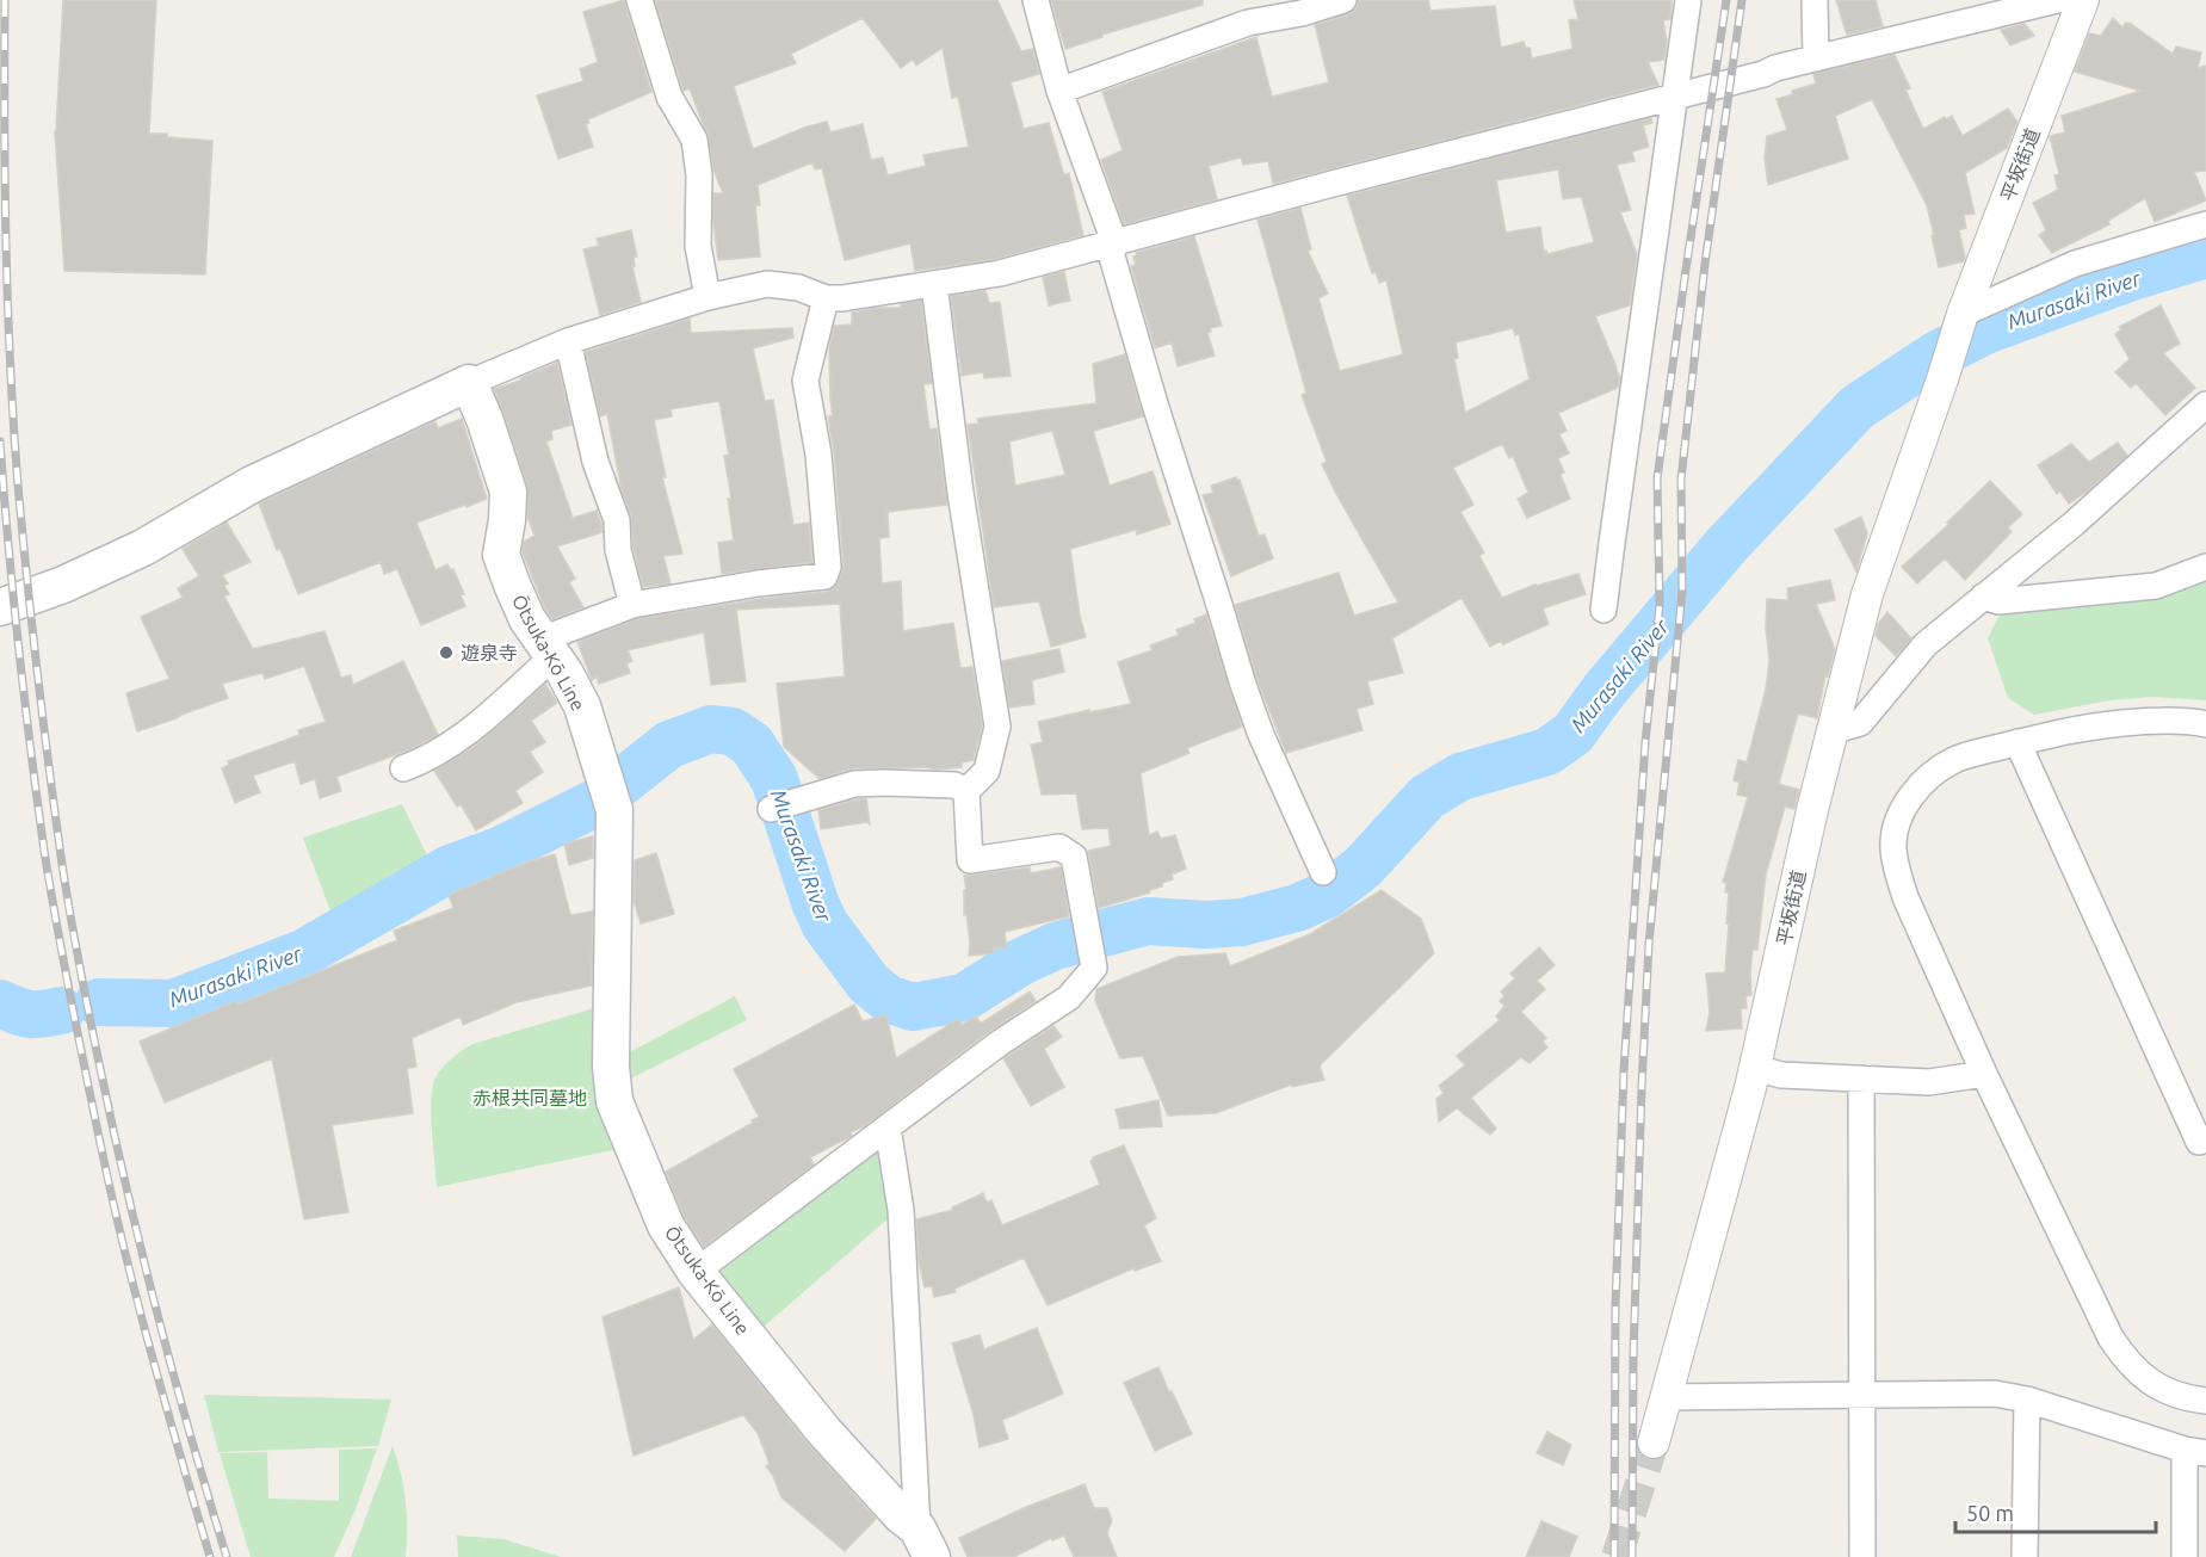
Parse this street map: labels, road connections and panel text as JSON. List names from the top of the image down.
{
  "streets": {
    "main road": ["Ōtsuka-Kō Line"],
    "street": ["平坂街道"]
  },
  "water": ["Murasaki River"],
  "parks": ["赤根共同墓地"],
  "places": ["遊泉寺"],
  "scale_bar": "50 m"
}
